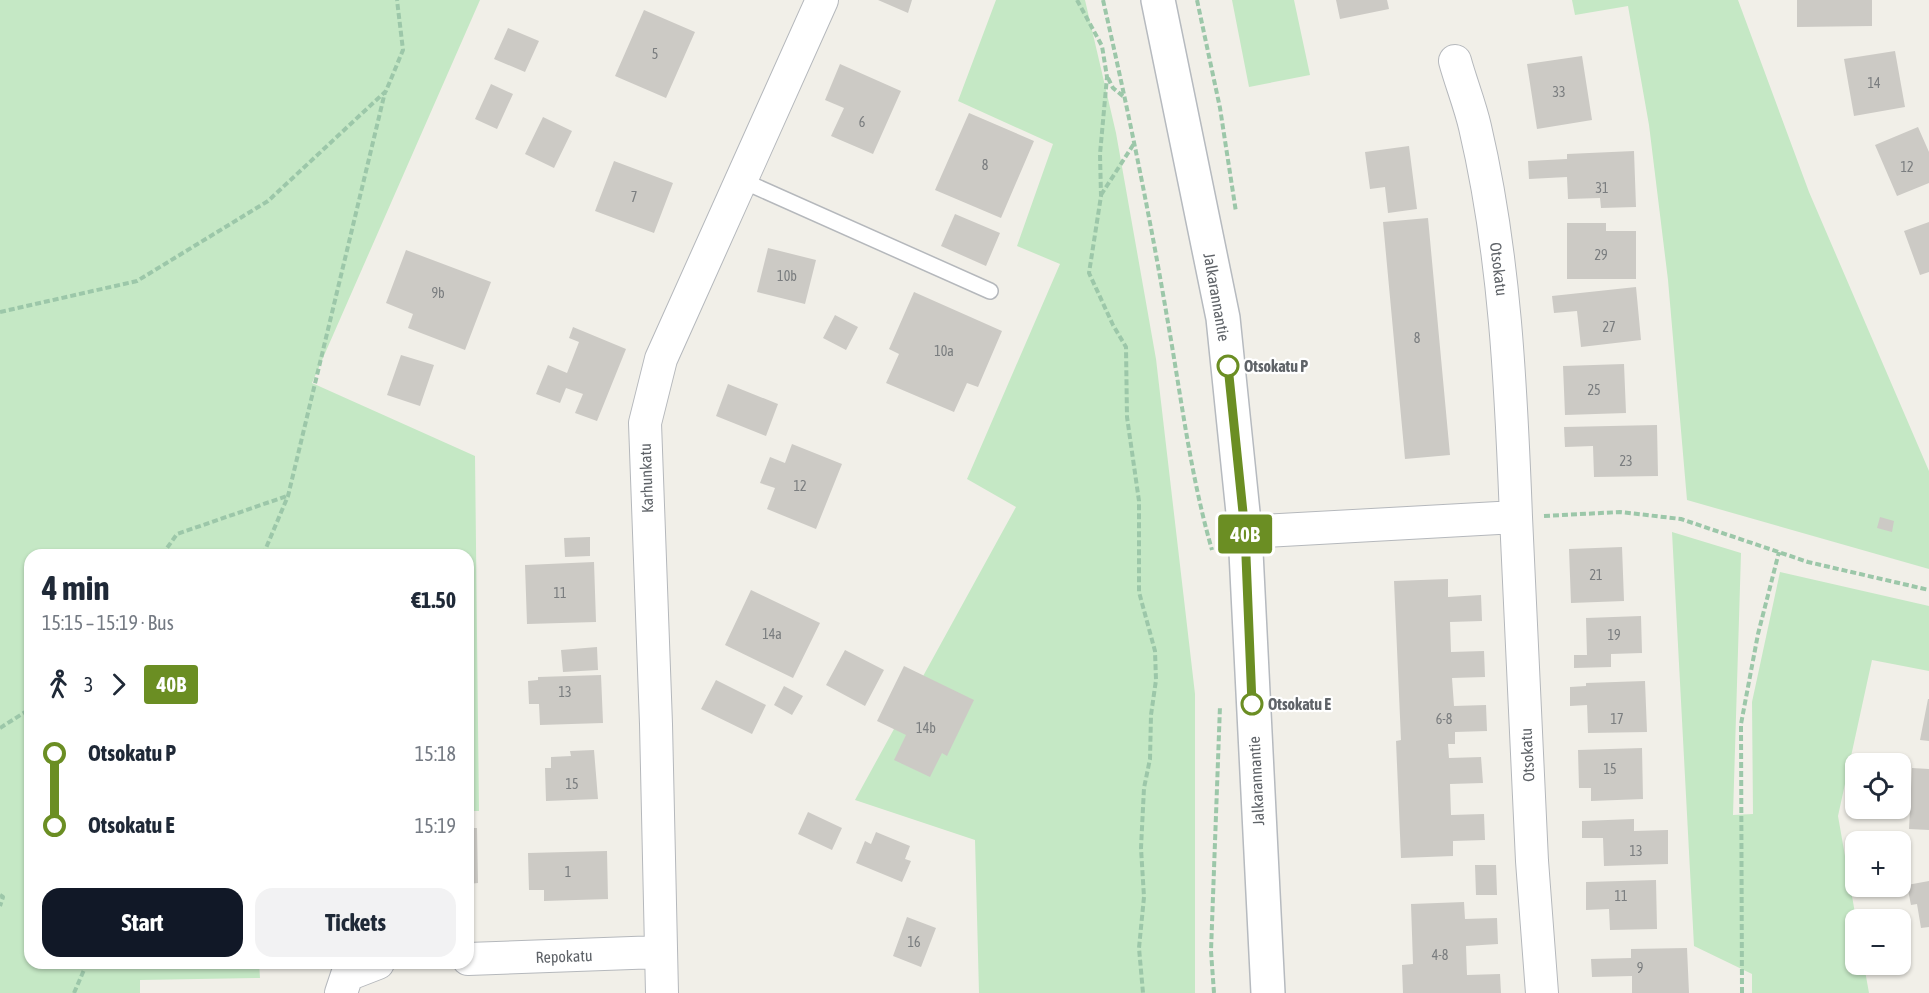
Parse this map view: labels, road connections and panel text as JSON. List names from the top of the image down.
{
  "streets": {
    "main road": ["Jalkarannantie"],
    "street": ["Otsokatu", "Karhunkatu", "Repokatu"]
  },
  "crossings": [
    ["Karhunkatu", "Repokatu"]
  ],
  "places": ["Otsokatu P", "Otsokatu E"],
  "lines": ["bus line 40B"],
  "house_numbers": [
    "5",
    "14",
    "33",
    "6",
    "8",
    "12",
    "31",
    "7",
    "29",
    "10b",
    "9b",
    "27",
    "8",
    "10a",
    "25",
    "23",
    "12",
    "21",
    "11",
    "14a",
    "19",
    "13",
    "6-8",
    "17",
    "14b",
    "15",
    "15",
    "13",
    "1",
    "11",
    "16",
    "4-8",
    "9"
  ],
  "page": {
    "on_map": "40B",
    "heading": ["4 min", "15:15 – 15:19 · Bus", "€1.50"],
    "legs": ["3", "40B"],
    "list": [
      {
        "name": "Otsokatu P",
        "value": "15:18"
      },
      {
        "name": "Otsokatu E",
        "value": "15:19"
      }
    ],
    "map_buttons": ["+", "−"],
    "buttons": ["Start", "Tickets"]
  }
}
